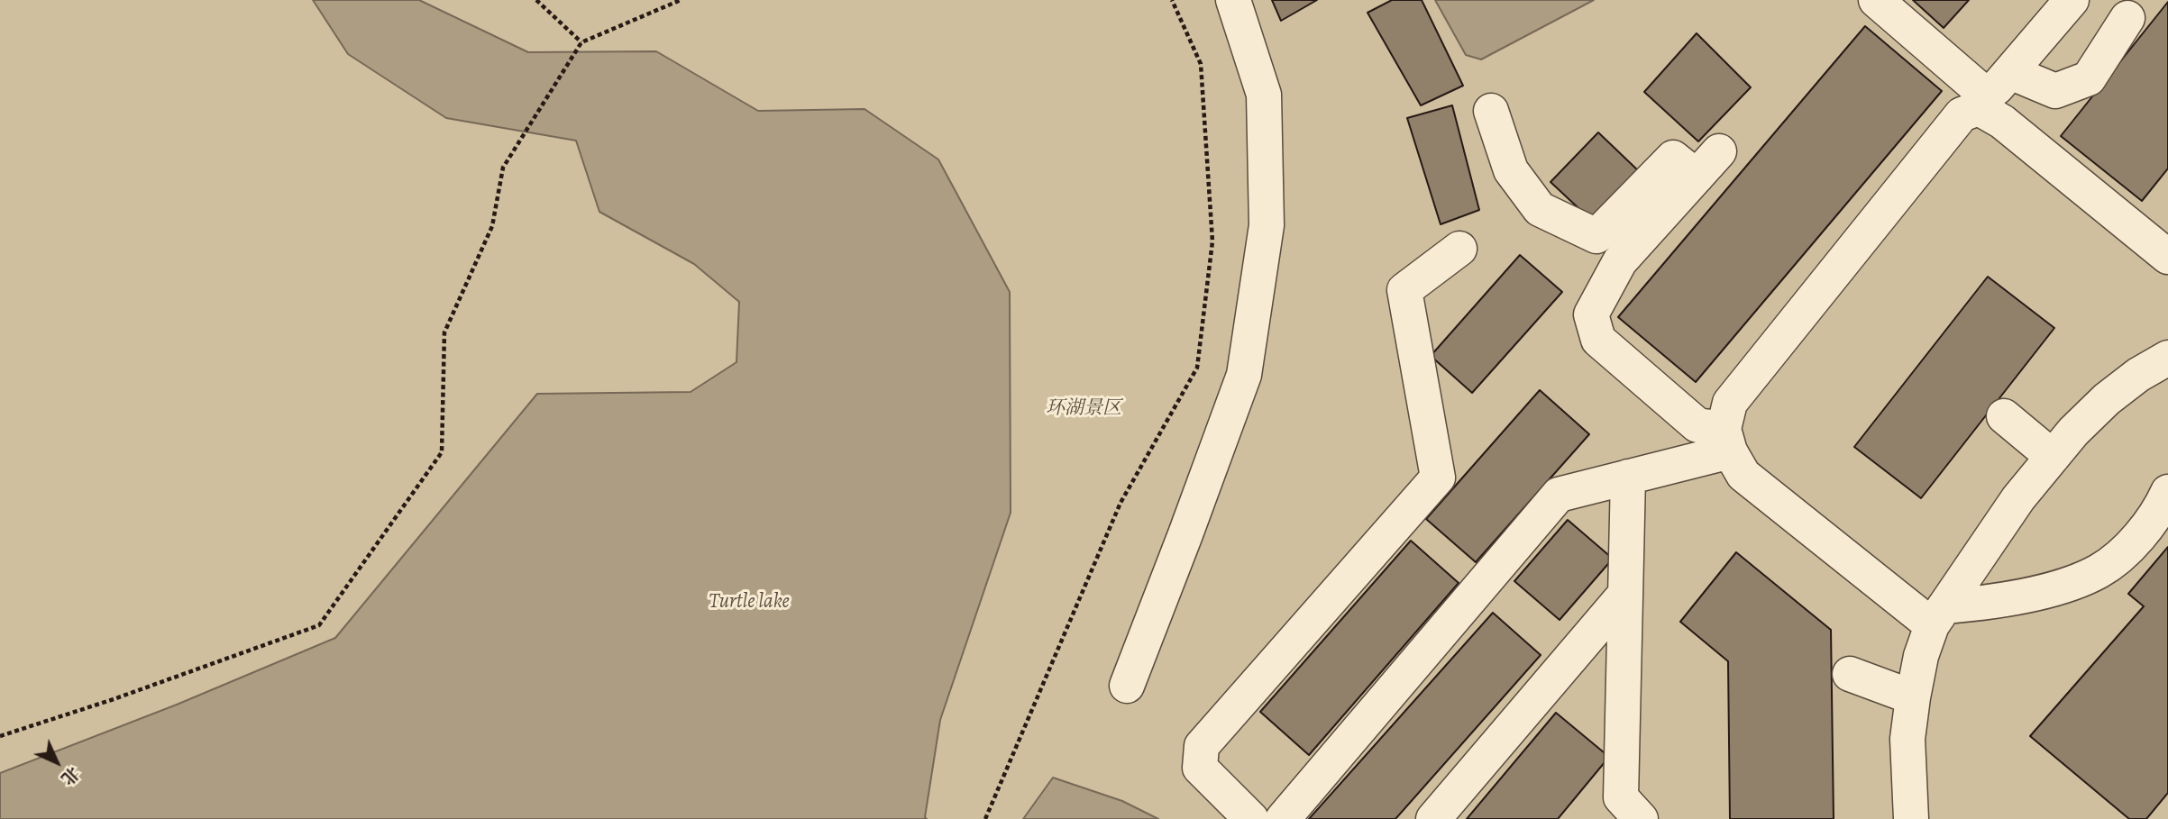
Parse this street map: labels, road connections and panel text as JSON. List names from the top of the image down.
{
  "water": ["Turtle lake"],
  "parks": ["环湖景区"],
  "north": "bottom right"
}
